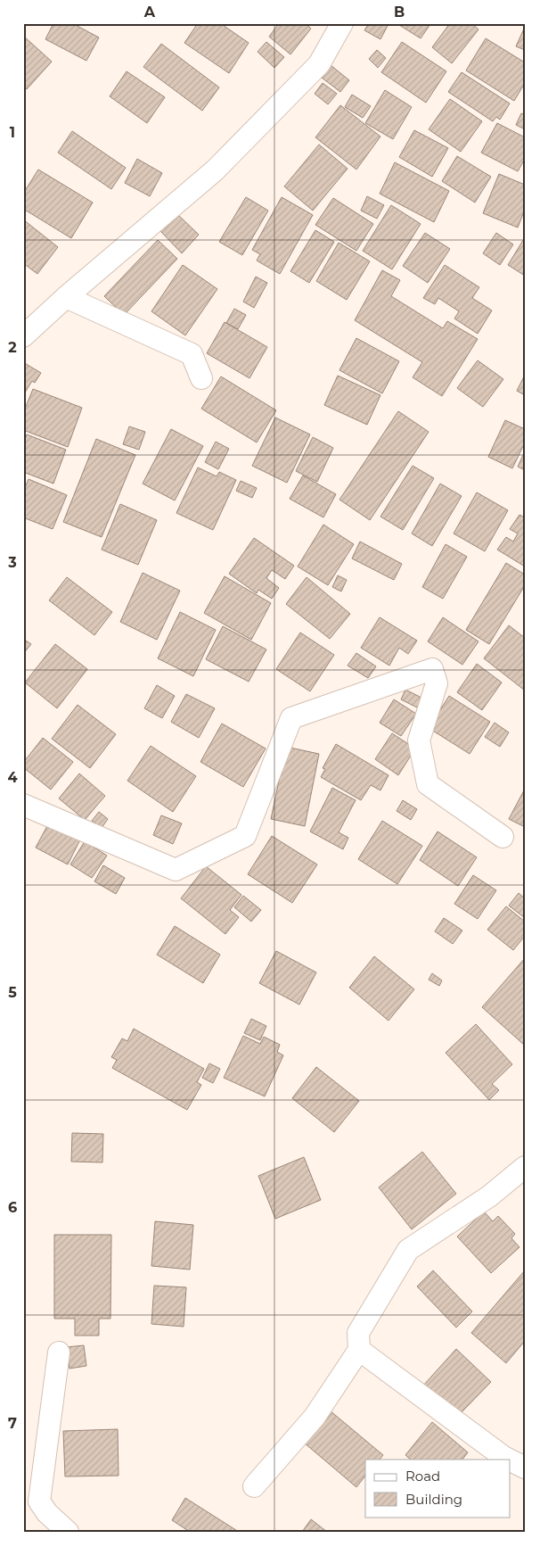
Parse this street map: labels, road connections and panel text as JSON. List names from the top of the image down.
{
  "legend": ["Road", "Building"],
  "grid": {
    "columns": ["A", "B"],
    "rows": [
      "1",
      "2",
      "3",
      "4",
      "5",
      "6",
      "7"
    ]
  }
}
